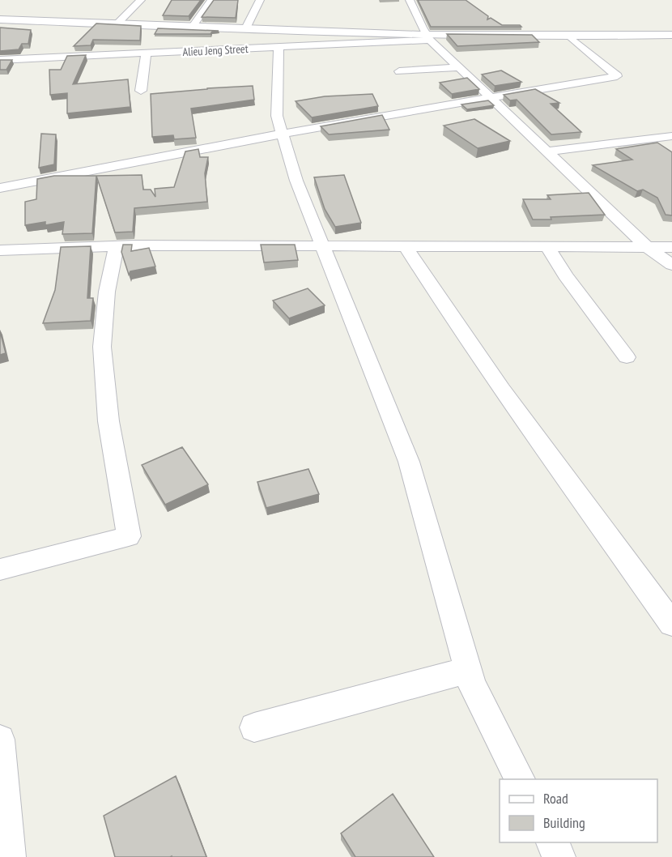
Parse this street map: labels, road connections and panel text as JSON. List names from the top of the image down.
{
  "streets": {
    "street": ["Alieu Jeng Street"]
  },
  "legend": ["Road", "Building"]
}
